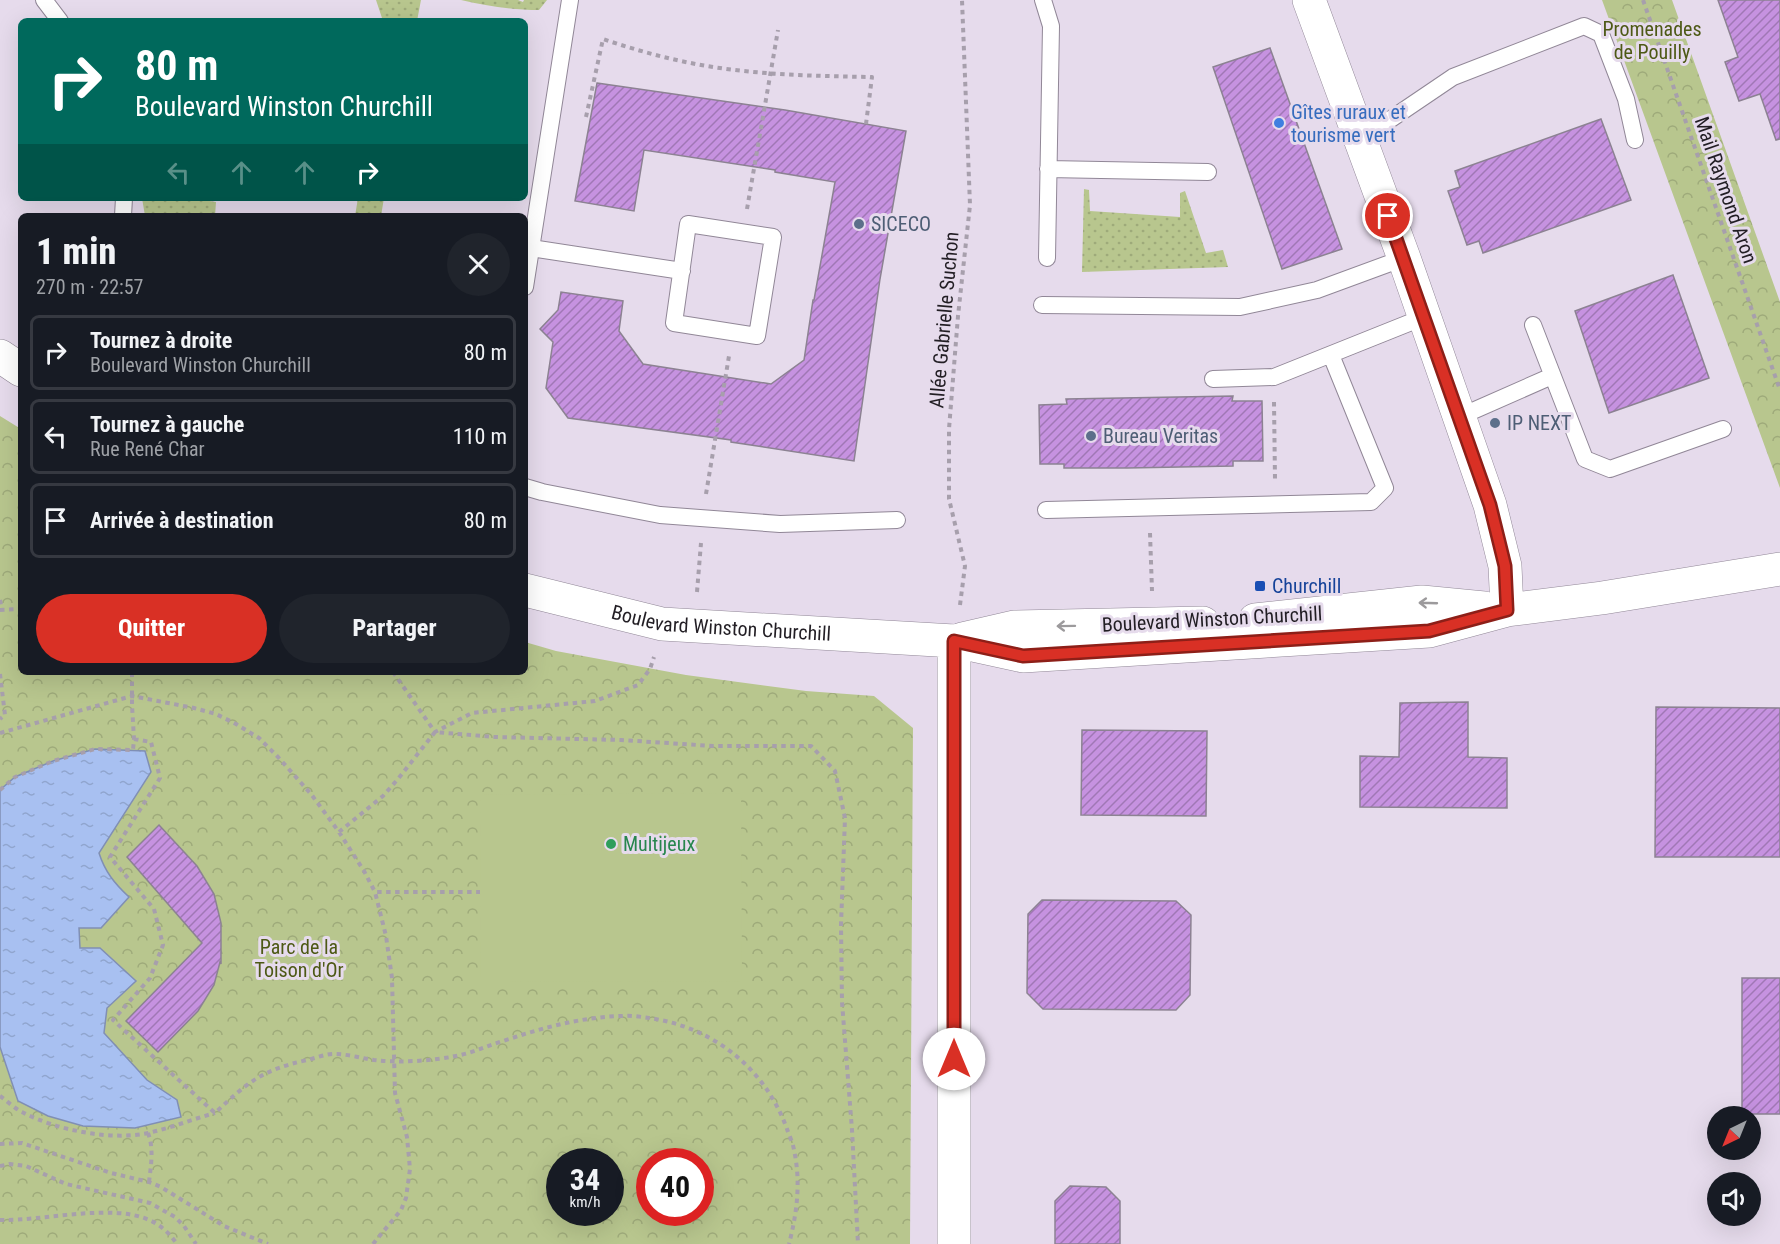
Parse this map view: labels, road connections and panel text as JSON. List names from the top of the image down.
{
  "streets": {
    "street": ["Boulevard Winston Churchill"],
    "path": ["Mail Raymond Aron", "Allée Gabrielle Suchon"]
  },
  "crossings": [
    ["Allée Gabrielle Suchon", "Boulevard Winston Churchill"]
  ],
  "parks": ["Promenades de Pouilly", "Parc de la Toison d'Or"],
  "places": {
    "other": [
      "Gîtes ruraux et tourisme vert",
      "SICECO",
      "IP NEXT",
      "Bureau Veritas",
      "Multijeux"
    ],
    "transit": ["Churchill"]
  },
  "north": "bottom left",
  "page": {
    "turn": ["80 m", "Boulevard Winston Churchill"],
    "heading": ["1 min", "270 m · 22:57"],
    "list": [
      {
        "name": "Tournez à droite",
        "note": "Boulevard Winston Churchill",
        "value": "80 m"
      },
      {
        "name": "Tournez à gauche",
        "note": "Rue René Char",
        "value": "110 m"
      },
      {
        "name": "Arrivée à destination",
        "value": "80 m"
      }
    ],
    "buttons": ["Quitter", "Partager"],
    "speed": "34 km/h",
    "limit": "40"
  }
}
